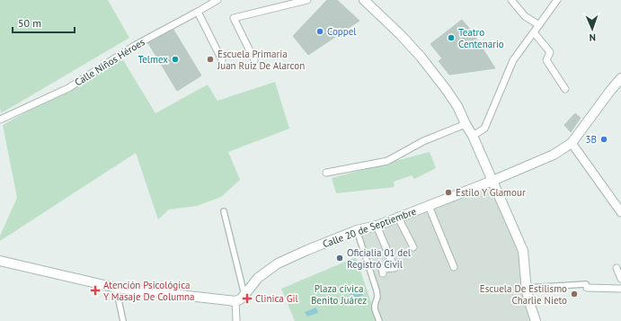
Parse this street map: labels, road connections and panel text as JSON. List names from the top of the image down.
{
  "streets": {
    "main road": ["Calle 20 de Septiembre"],
    "street": ["Calle Niños Héroes"]
  },
  "parks": ["Plaza cívica Benito Juárez"],
  "places": {
    "other": [
      "Coppel",
      "Teatro Centenario",
      "Telmex",
      "Escuela Primaria Juan Ruiz De Alarcon",
      "3B",
      "Estilo Y Glamour",
      "Oficialia 01 del Registró Civil",
      "Escuela De Estilismo Charlie Nieto"
    ],
    "health": ["Atención Psicológica Y Masaje De Columna", "Clinica Gil"]
  },
  "scale_bar": "50 m",
  "north": "bottom"
}
